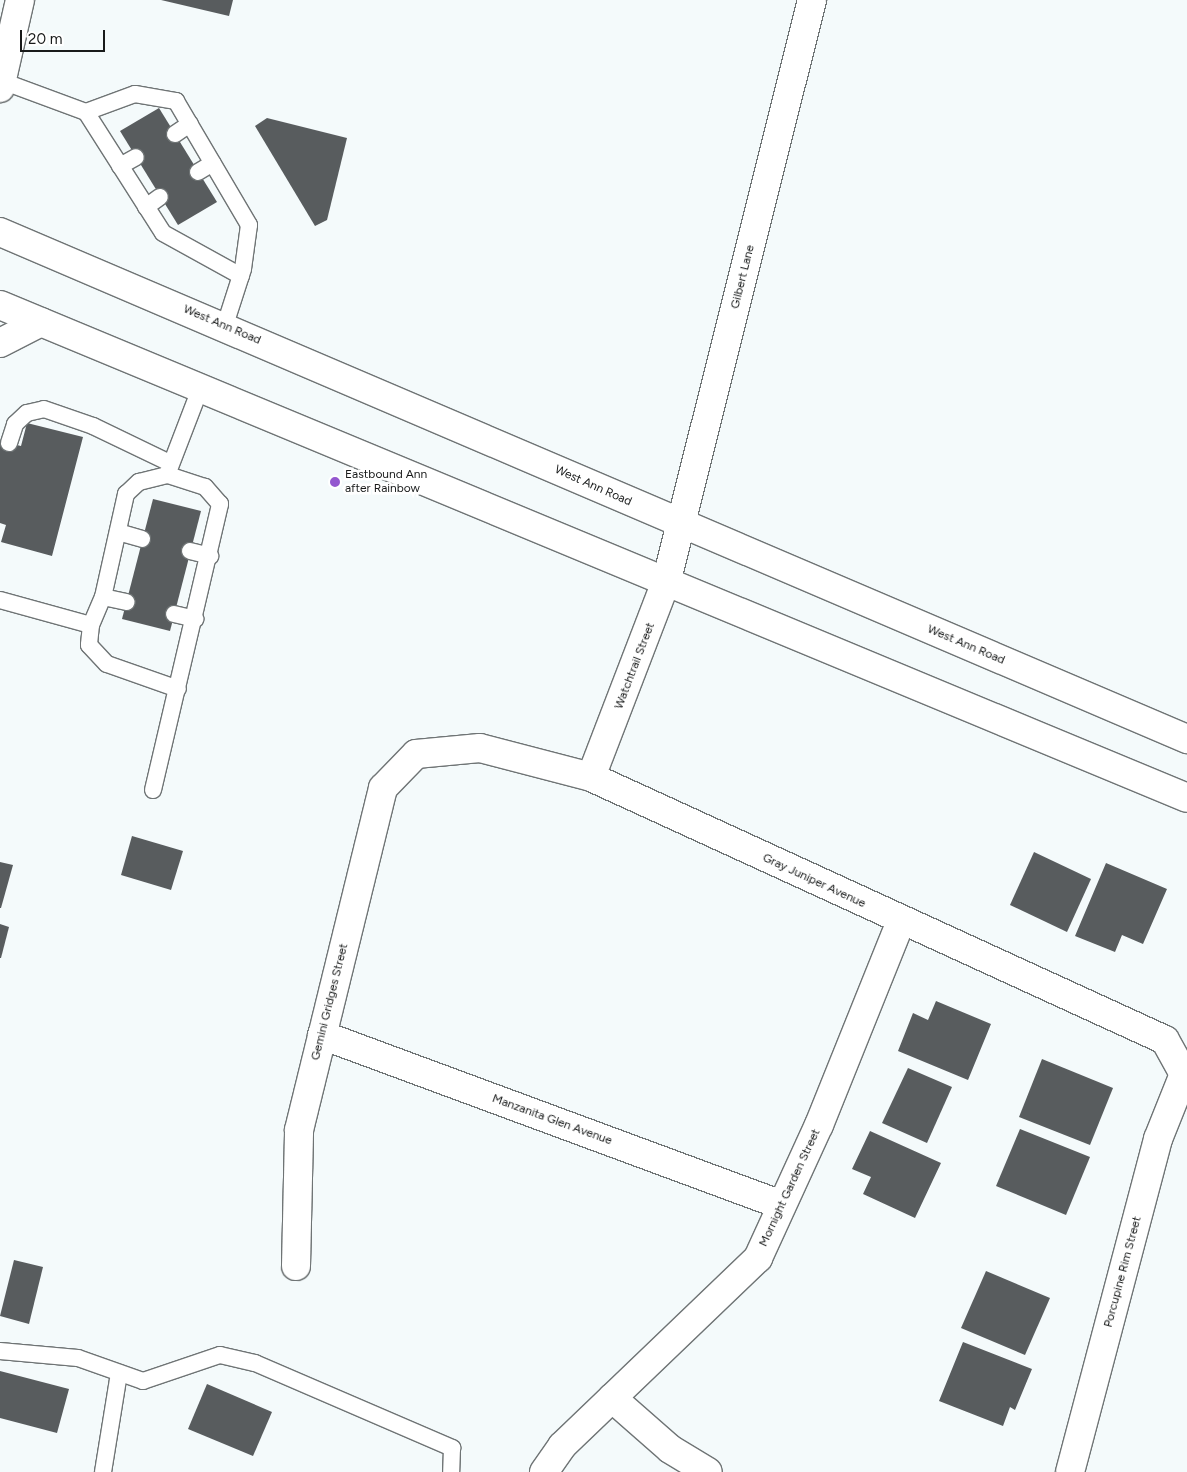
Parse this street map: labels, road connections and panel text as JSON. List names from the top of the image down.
{
  "streets": {
    "street": [
      "Gilbert Lane",
      "West Ann Road",
      "Watchtrail Street",
      "Gray Juniper Avenue",
      "Gemini Gridges Street",
      "Manzanita Glen Avenue",
      "Mornight Garden Street",
      "Porcupine Rim Street"
    ]
  },
  "crossings": [
    ["Gilbert Lane", "West Ann Road"],
    ["Gilbert Lane", "Watchtrail Street"],
    ["Watchtrail Street", "Gray Juniper Avenue"],
    ["Gray Juniper Avenue", "Gemini Gridges Street"],
    ["Gray Juniper Avenue", "Mornight Garden Street"],
    ["Gray Juniper Avenue", "Porcupine Rim Street"],
    ["Gemini Gridges Street", "Manzanita Glen Avenue"],
    ["Manzanita Glen Avenue", "Mornight Garden Street"]
  ],
  "places": ["Eastbound Ann after Rainbow"],
  "scale_bar": "20 m"
}
